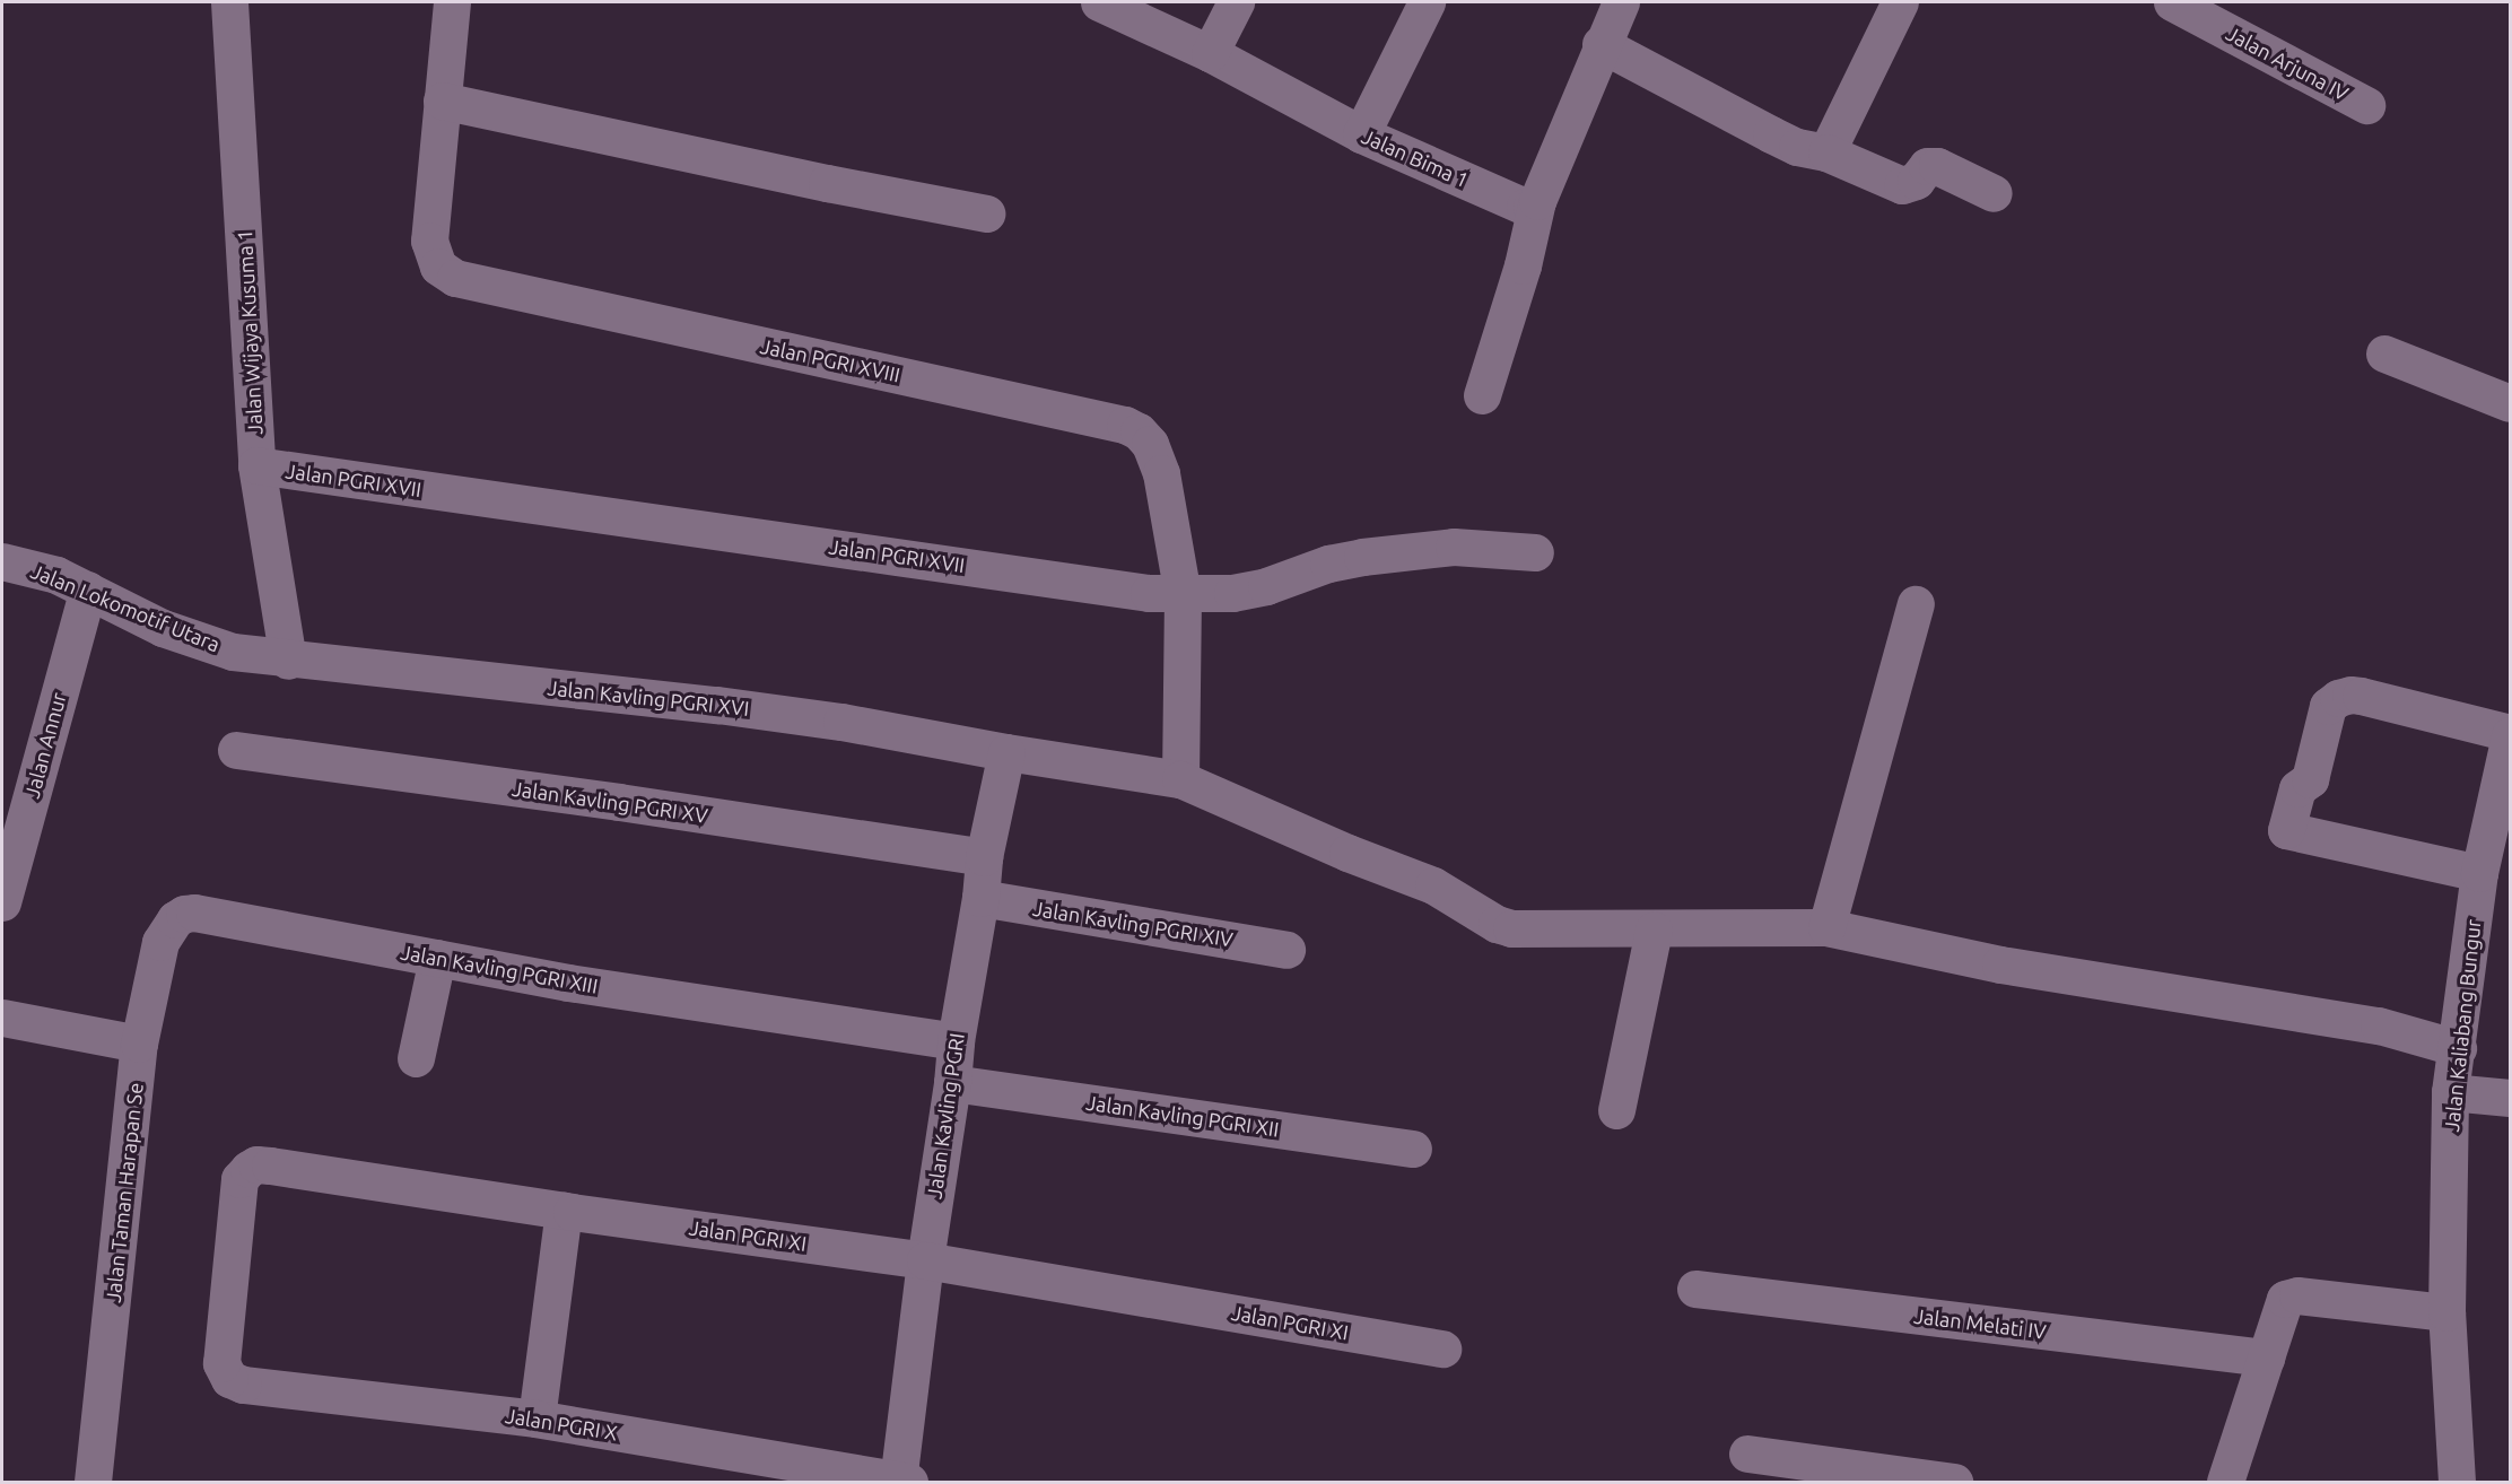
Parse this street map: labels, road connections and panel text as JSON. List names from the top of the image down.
{
  "streets": {
    "street": [
      "Jalan Arjuna IV",
      "Jalan Bima 1",
      "Jalan Wijaya Kusuma 1",
      "Jalan PGRI XVIII",
      "Jalan PGRI XVII",
      "Jalan Lokomotif Utara",
      "Jalan Kavling PGRI XVI",
      "Jalan Annur",
      "Jalan Kavling PGRI XV",
      "Jalan Kavling PGRI XIV",
      "Jalan Kavling PGRI XIII",
      "Jalan Kaliabang Bungur",
      "Jalan Kavling PGRI",
      "Jalan Kavling PGRI XII",
      "Jalan Taman Harapan Se",
      "Jalan PGRI XI",
      "Jalan Melati IV",
      "Jalan PGRI X"
    ]
  },
  "crossings": [
    ["Jalan Wijaya Kusuma 1", "Jalan PGRI XVII"],
    ["Jalan Wijaya Kusuma 1", "Jalan Lokomotif Utara"],
    ["Jalan Wijaya Kusuma 1", "Jalan Kavling PGRI XVI"],
    ["Jalan PGRI XVIII", "Jalan PGRI XVII"],
    ["Jalan PGRI XVIII", "Jalan Kavling PGRI XVI"],
    ["Jalan Lokomotif Utara", "Jalan Kavling PGRI XVI"],
    ["Jalan Lokomotif Utara", "Jalan Annur"],
    ["Jalan Kavling PGRI XVI", "Jalan Kaliabang Bungur"],
    ["Jalan Kavling PGRI XVI", "Jalan Kavling PGRI"],
    ["Jalan Kavling PGRI XV", "Jalan Kavling PGRI"],
    ["Jalan Kavling PGRI XIV", "Jalan Kavling PGRI"],
    ["Jalan Kavling PGRI XIII", "Jalan Kavling PGRI"],
    ["Jalan Kavling PGRI XIII", "Jalan Taman Harapan Se"],
    ["Jalan Kavling PGRI", "Jalan Kavling PGRI XII"],
    ["Jalan Kavling PGRI", "Jalan PGRI XI"],
    ["Jalan Kavling PGRI", "Jalan PGRI X"],
    ["Jalan PGRI XI", "Jalan PGRI X"]
  ]
}
